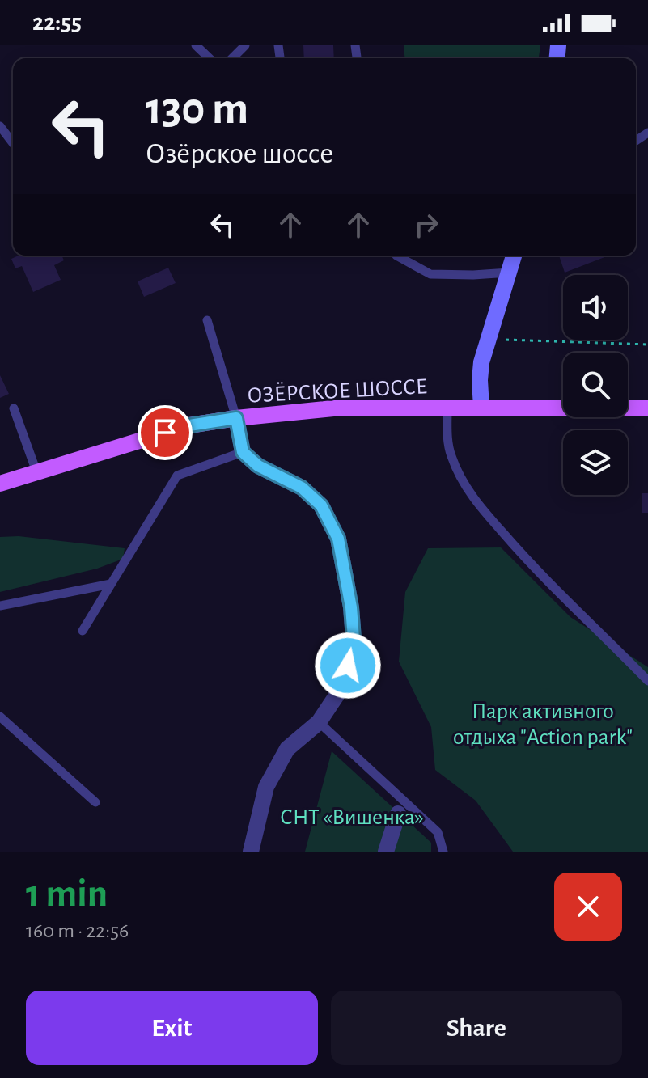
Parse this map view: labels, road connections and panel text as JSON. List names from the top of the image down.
{
  "streets": {
    "main road": ["ОЗЁРСКОЕ ШОССЕ"]
  },
  "parks": ["Парк активного отдыха \"Action park\"", "СНТ «Вишенка»"],
  "page": {
    "status": "22:55",
    "turn": ["130 m", "Озёрское шоссе"],
    "heading": ["1 min", "160 m · 22:56"],
    "buttons": ["Exit", "Share"]
  }
}
